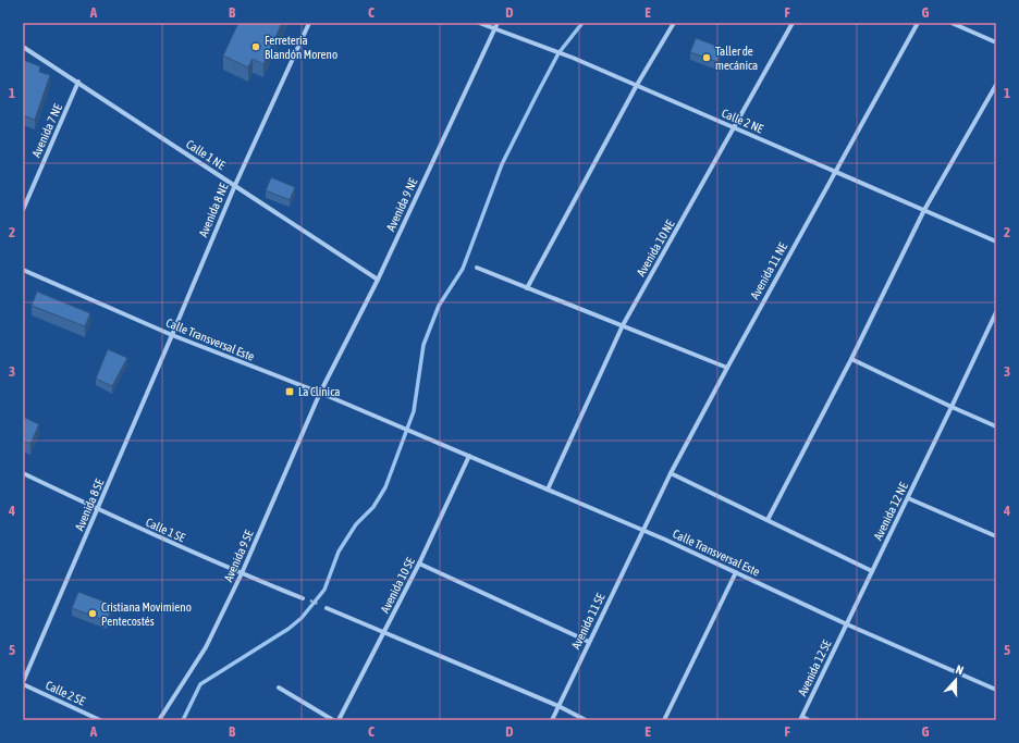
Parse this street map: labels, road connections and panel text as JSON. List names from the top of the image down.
{
  "streets": {
    "street": [
      "Calle 2 NE",
      "Avenida 7 NE",
      "Calle 1 NE",
      "Avenida 9 NE",
      "Avenida 8 NE",
      "Avenida 10 NE",
      "Avenida 11 NE",
      "Calle Transversal Este",
      "Avenida 8 SE",
      "Avenida 12 NE",
      "Calle 1 SE",
      "Avenida 9 SE",
      "Avenida 10 SE",
      "Avenida 11 SE",
      "Avenida 12 SE",
      "Calle 2 SE"
    ]
  },
  "crossings": [
    ["Calle 2 NE", "Avenida 9 NE"],
    ["Calle 2 NE", "Avenida 10 NE"],
    ["Calle 2 NE", "Avenida 11 NE"],
    ["Avenida 7 NE", "Calle 1 NE"],
    ["Calle 1 NE", "Avenida 9 NE"],
    ["Calle 1 NE", "Avenida 8 NE"],
    ["Avenida 9 NE", "Calle Transversal Este"],
    ["Avenida 9 NE", "Avenida 9 SE"],
    ["Avenida 8 NE", "Calle Transversal Este"],
    ["Avenida 8 NE", "Avenida 8 SE"],
    ["Avenida 10 NE", "Calle Transversal Este"],
    ["Avenida 11 NE", "Calle Transversal Este"],
    ["Avenida 11 NE", "Avenida 11 SE"],
    ["Calle Transversal Este", "Avenida 8 SE"],
    ["Calle Transversal Este", "Avenida 12 NE"],
    ["Calle Transversal Este", "Avenida 9 SE"],
    ["Calle Transversal Este", "Avenida 10 SE"],
    ["Calle Transversal Este", "Avenida 11 SE"],
    ["Calle Transversal Este", "Avenida 12 SE"],
    ["Avenida 8 SE", "Calle 1 SE"],
    ["Avenida 8 SE", "Calle 2 SE"],
    ["Avenida 12 NE", "Avenida 12 SE"],
    ["Calle 1 SE", "Avenida 9 SE"]
  ],
  "places": {
    "other": ["Ferretería Blandón Moreno", "Taller de mecánica", "Cristiana Movimieno Pentecostés"],
    "transit": ["La Clínica"]
  },
  "north": "top",
  "grid": {
    "columns": [
      "A",
      "B",
      "C",
      "D",
      "E",
      "F",
      "G"
    ],
    "rows": [
      "1",
      "2",
      "3",
      "4",
      "5"
    ]
  }
}
